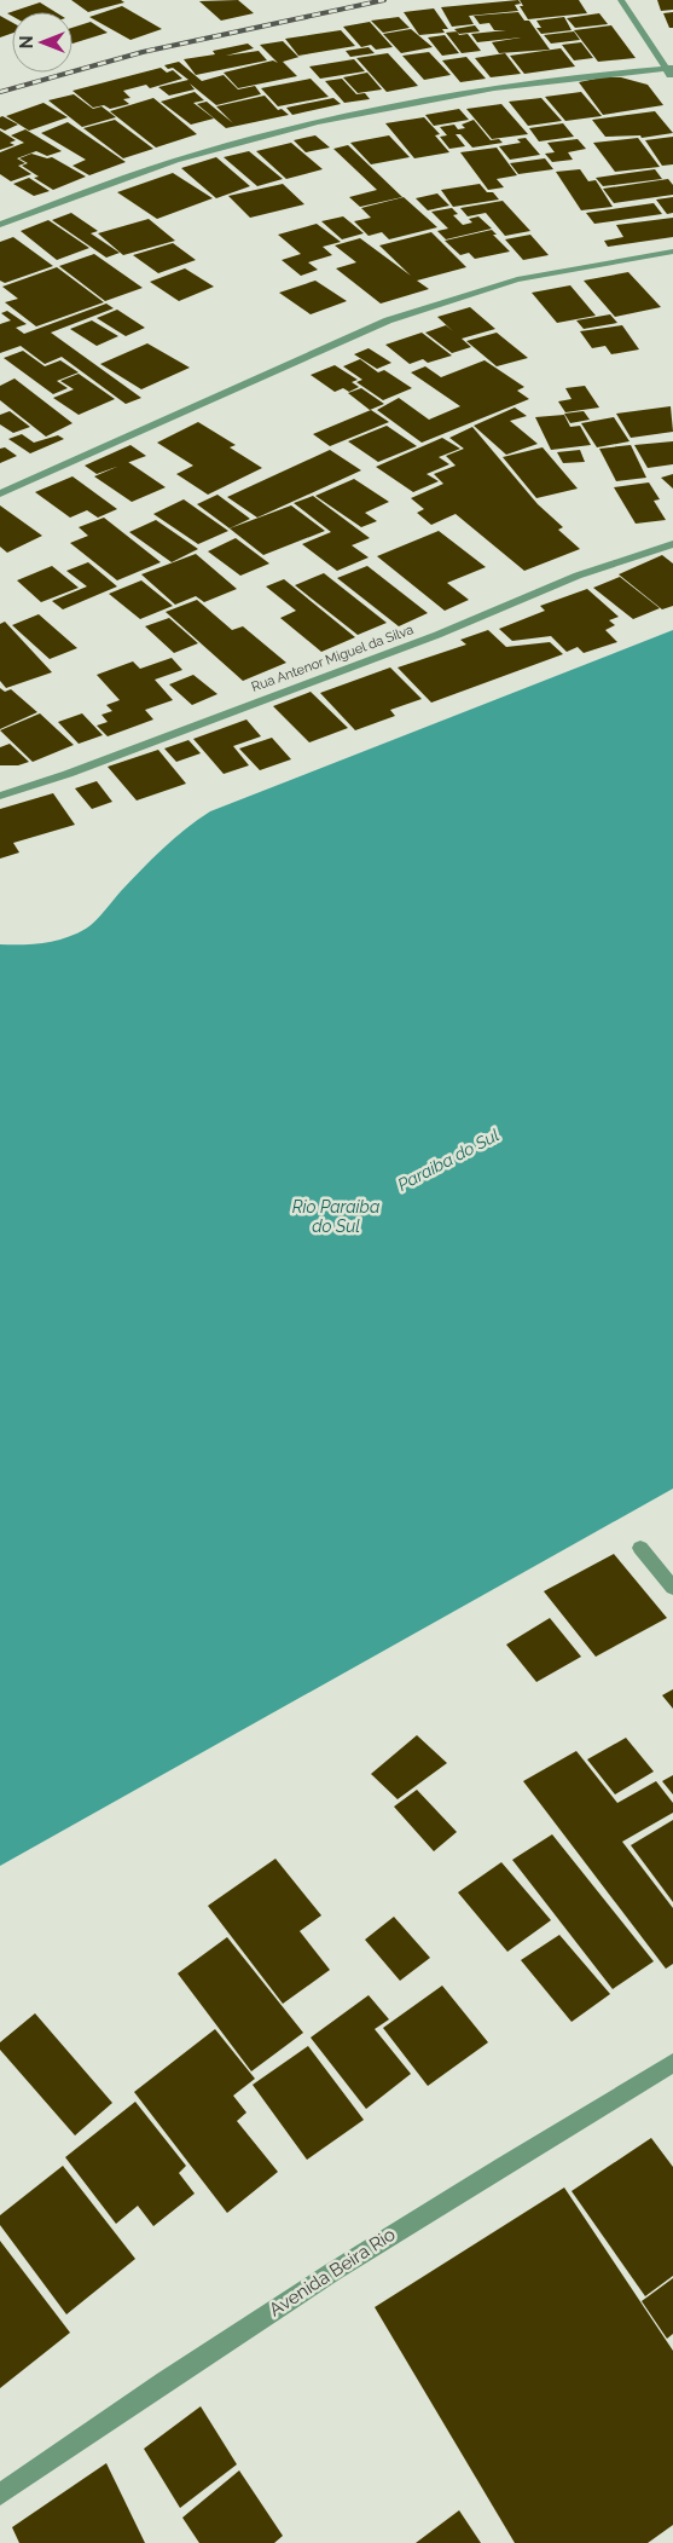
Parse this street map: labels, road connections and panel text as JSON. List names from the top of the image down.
{
  "streets": {
    "street": ["Rua Antenor Miguel da Silva", "Avenida Beira Rio"]
  },
  "water": ["Paraiba do Sul", "Rio Paraiba do Sul"],
  "north": "left"
}
